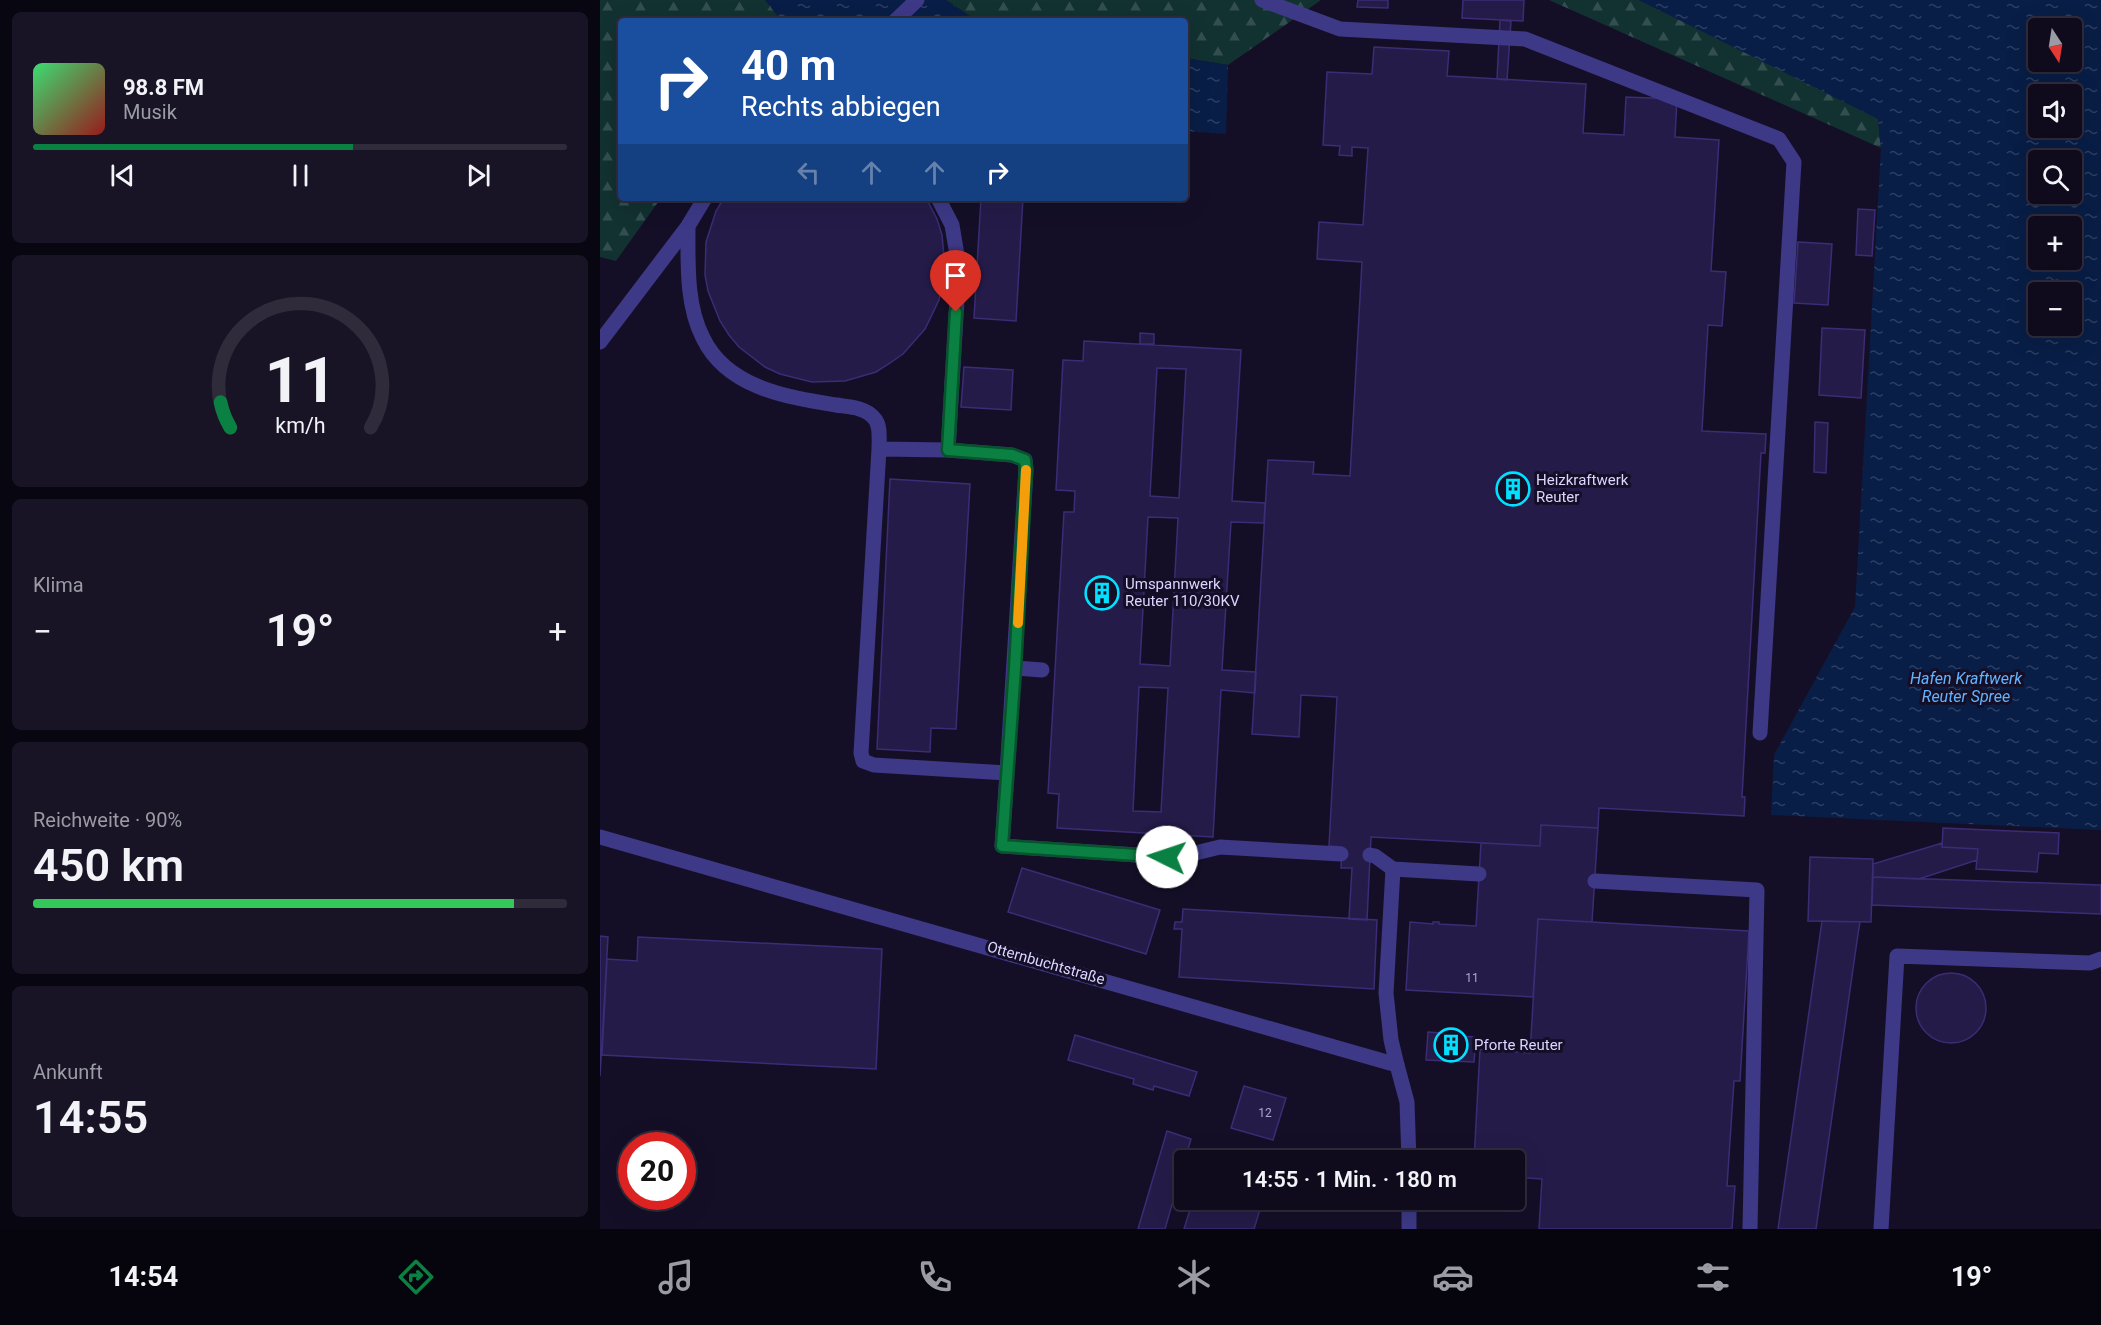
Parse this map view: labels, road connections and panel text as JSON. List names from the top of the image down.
{
  "streets": {
    "street": ["Otternbuchtstraße"]
  },
  "water": ["Hafen Kraftwerk Reuter Spree"],
  "places": {
    "building": ["Heizkraftwerk Reuter", "Umspannwerk Reuter 110/30KV", "Pforte Reuter"]
  },
  "house_numbers": ["11", "12"],
  "north": "bottom",
  "page": {
    "map_buttons": ["+", "−"],
    "turn": ["40 m", "Rechts abbiegen"],
    "song": ["98.8 FM", "Musik"],
    "tile": [
      "Klima",
      ["Reichweite · 90%", "450 km"],
      ["Ankunft", "14:55"]
    ],
    "heat": ["−", "19°", "+"],
    "limit": "20",
    "trip": "14:55 · 1 Min. · 180 m",
    "tabs": ["14:54", "19°"],
    "gauge": ["11", "km/h"]
  }
}
